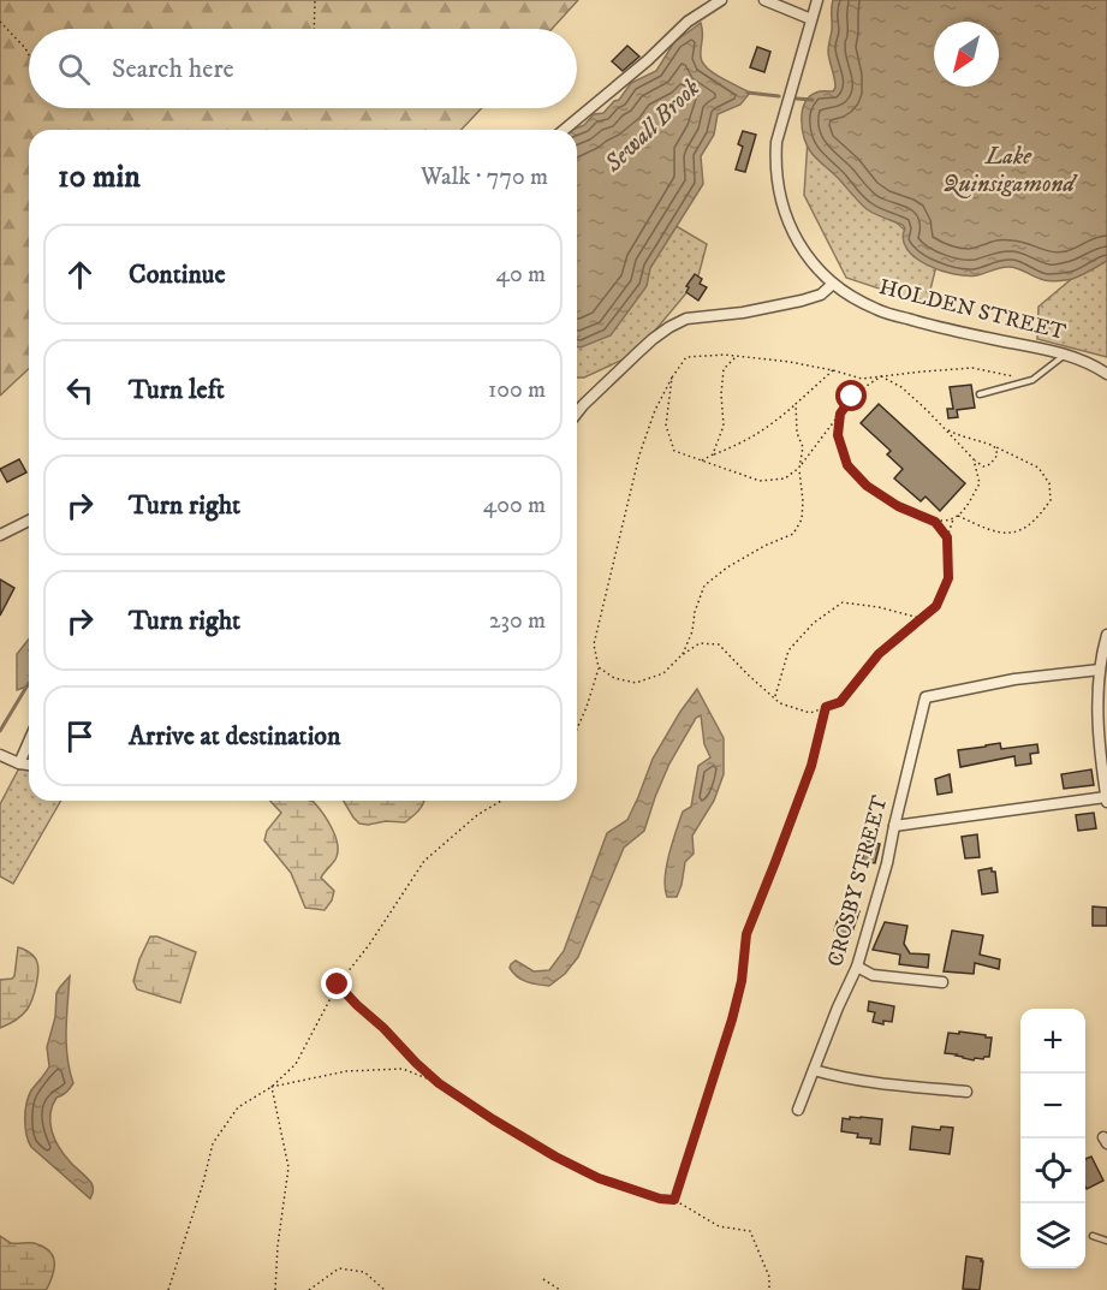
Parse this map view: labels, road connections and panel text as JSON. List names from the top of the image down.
{
  "streets": {
    "street": ["HOLDEN STREET", "CROSBY STREET"]
  },
  "water": ["Sewall Brook", "Lake Quinsigamond"],
  "north": "bottom left",
  "page": {
    "search": "Search here",
    "heading": ["10 min", "Walk · 770 m"],
    "list": [
      ["Continue", "40 m"],
      ["Turn left", "100 m"],
      ["Turn right", "400 m"],
      ["Turn right", "230 m"],
      "Arrive at destination"
    ],
    "map_buttons": ["+", "−"]
  }
}
